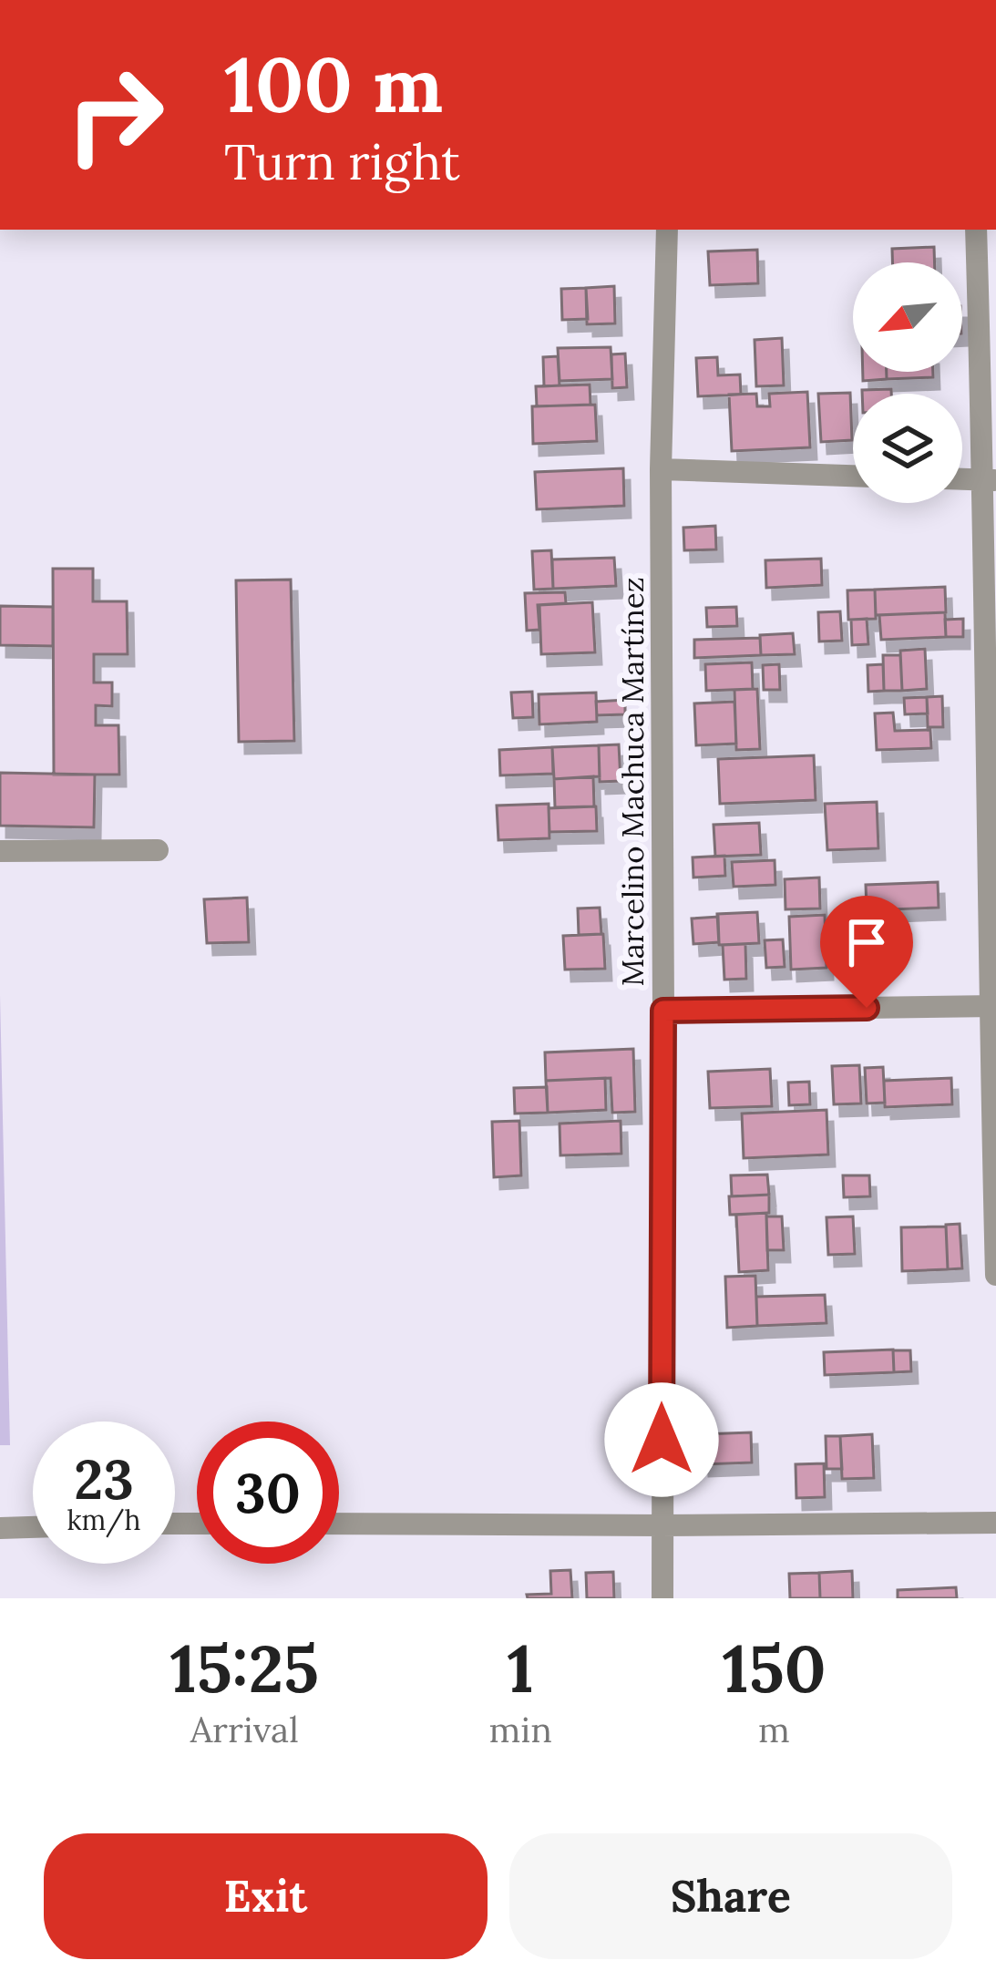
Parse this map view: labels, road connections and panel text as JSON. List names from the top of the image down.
{
  "streets": {
    "street": ["Marcelino Machuca Martínez"]
  },
  "north": "bottom left",
  "page": {
    "turn": ["100 m", "Turn right"],
    "speed": "23 km/h",
    "limit": "30",
    "eta": [
      "15:25",
      "Arrival",
      "1",
      "min",
      "150",
      "m"
    ],
    "buttons": ["Exit", "Share"]
  }
}
